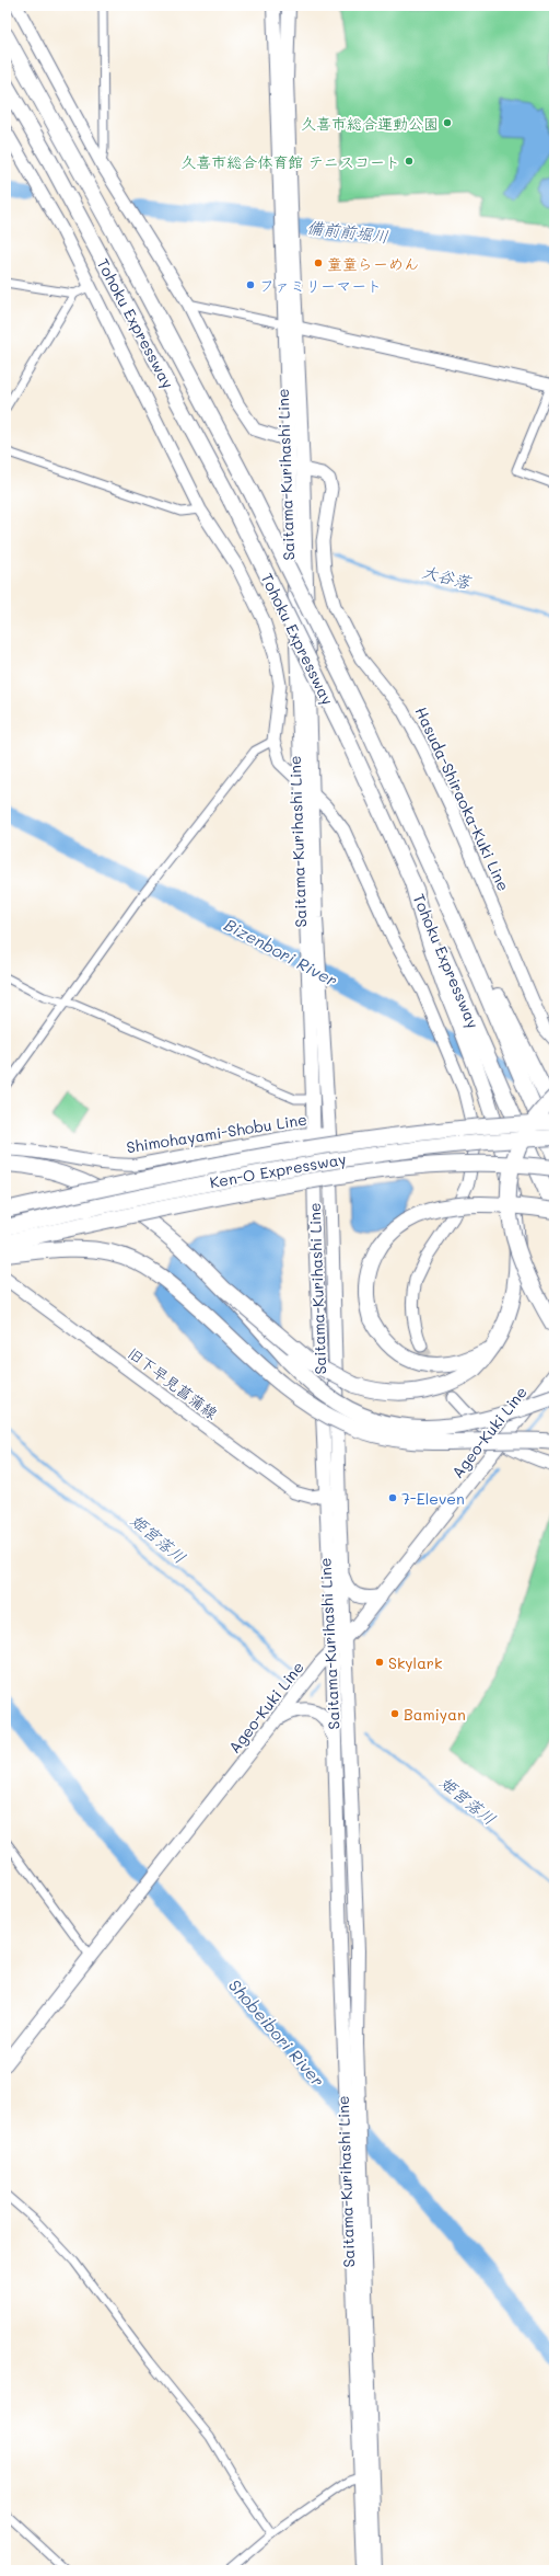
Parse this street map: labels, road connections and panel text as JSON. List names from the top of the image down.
{
  "streets": {
    "highway": ["Tohoku Expressway", "Ken-O Expressway"],
    "main road": ["Saitama-Kurihashi Line", "Ageo-Kuki Line"],
    "street": ["Hasuda-Shiraoka-Kuki Line", "Shimohayami-Shobu Line", "旧下早見菖蒲線"]
  },
  "crossings": [
    ["Tohoku Expressway", "Ken-O Expressway"],
    ["Saitama-Kurihashi Line", "Hasuda-Shiraoka-Kuki Line"],
    ["Saitama-Kurihashi Line", "Shimohayami-Shobu Line"],
    ["Saitama-Kurihashi Line", "旧下早見菖蒲線"],
    ["Saitama-Kurihashi Line", "Ageo-Kuki Line"]
  ],
  "water": [
    "備前前堀川",
    "大谷落",
    "Bizenbori River",
    "姫宮落川",
    "Shobeibori River"
  ],
  "places": [
    "久喜市総合運動公園",
    "久喜市総合体育館 テニスコート",
    "童童らーめん",
    "ファミリーマート",
    "7-Eleven",
    "Skylark",
    "Bamiyan"
  ]
}
